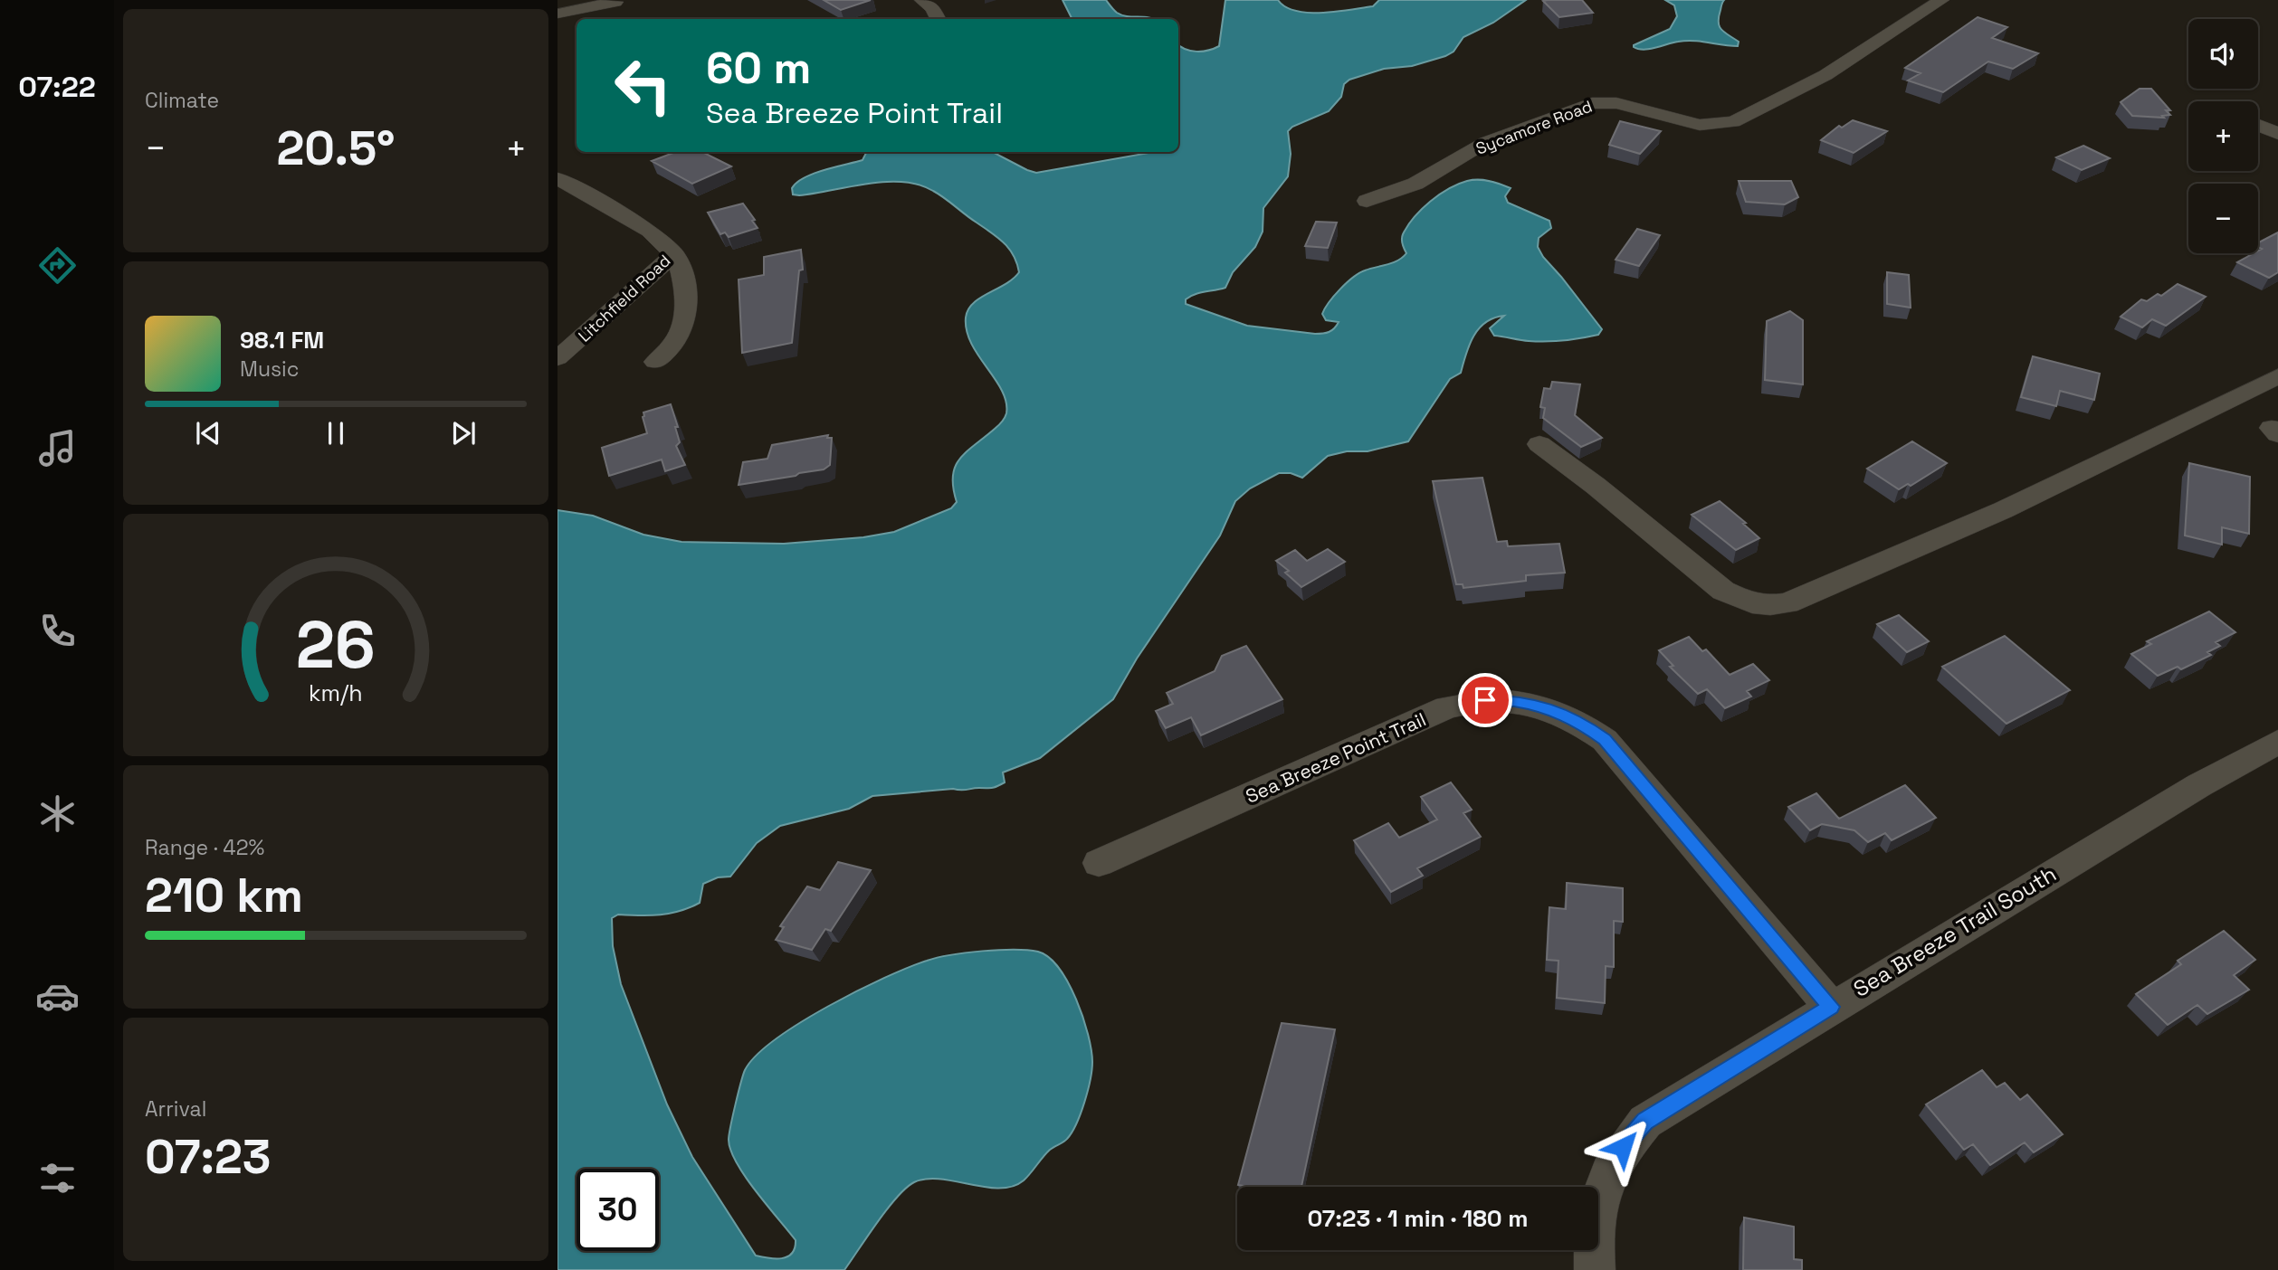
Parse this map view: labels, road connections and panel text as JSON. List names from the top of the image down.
{
  "streets": {
    "street": [
      "Sycamore Road",
      "Litchfield Road",
      "Sea Breeze Point Trail",
      "Sea Breeze Trail South"
    ]
  },
  "crossings": [
    ["Sea Breeze Point Trail", "Sea Breeze Trail South"]
  ],
  "page": {
    "tabs": "07:22",
    "tile": [
      "Climate",
      ["Range · 42%", "210 km"],
      ["Arrival", "07:23"]
    ],
    "map_buttons": ["+", "−"],
    "turn": ["60 m", "Sea Breeze Point Trail"],
    "heat": ["−", "20.5°", "+"],
    "song": ["98.1 FM", "Music"],
    "limit": "30",
    "trip": "07:23 · 1 min · 180 m",
    "gauge": ["26", "km/h"]
  }
}
